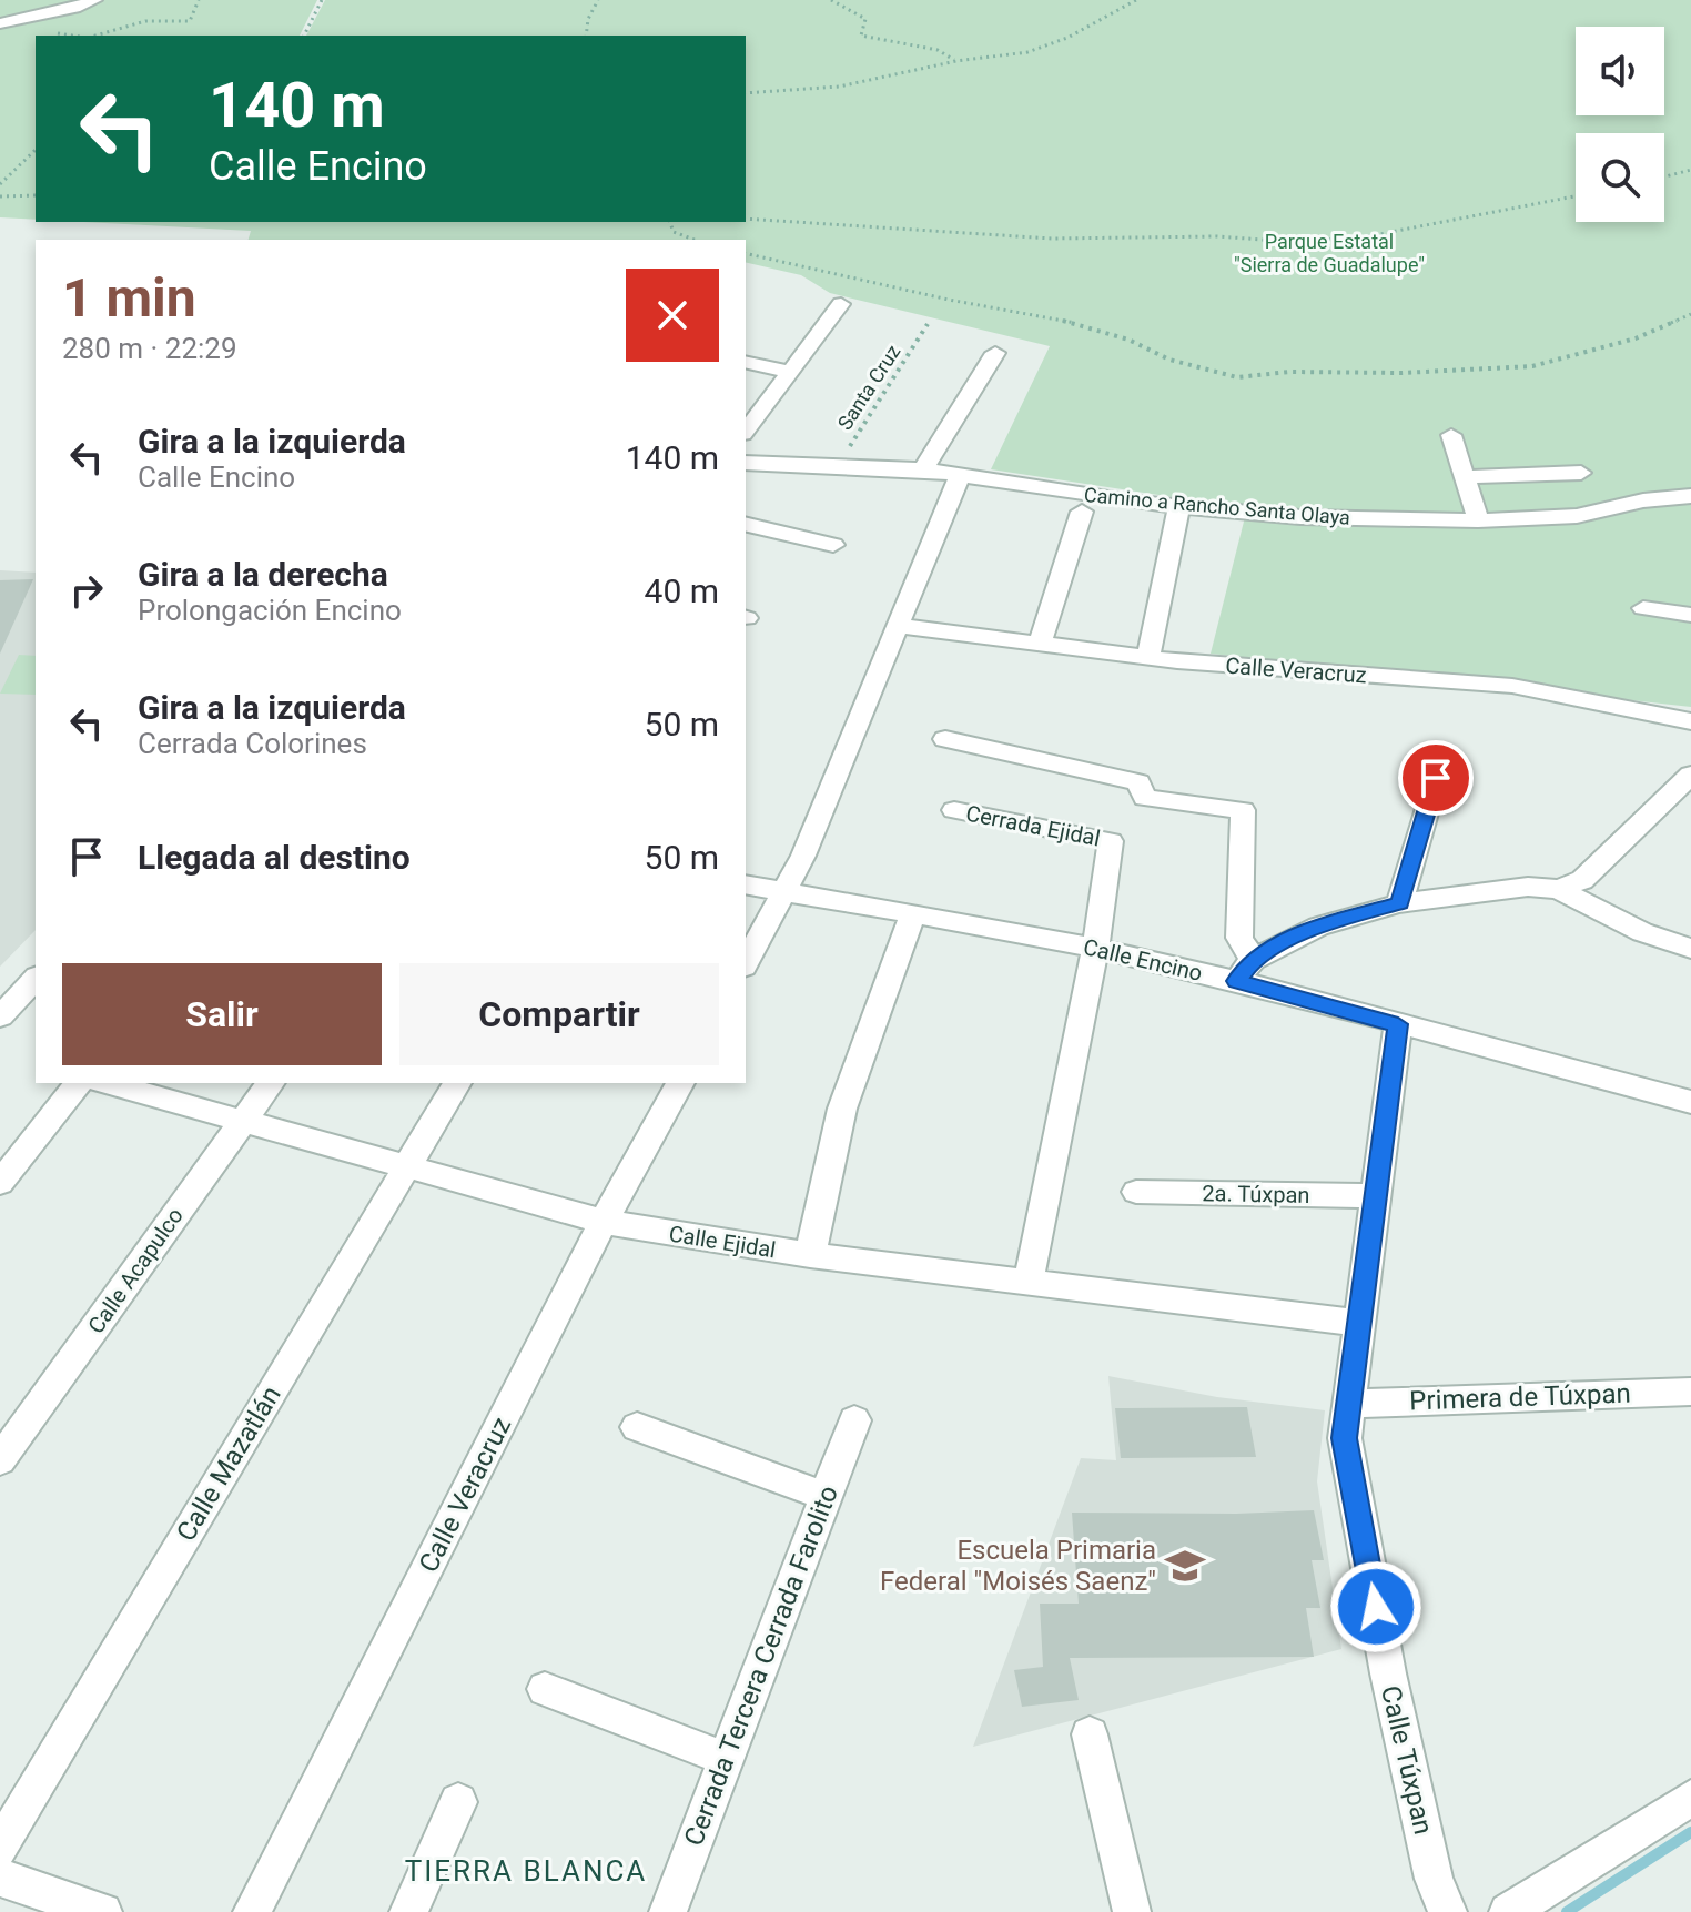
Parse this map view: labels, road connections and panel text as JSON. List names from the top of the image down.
{
  "streets": {
    "street": [
      "Camino a Rancho Santa Olaya",
      "Calle Veracruz",
      "Cerrada Ejidal",
      "Calle Encino",
      "2a. Túxpan",
      "Calle Ejidal",
      "Calle Acapulco",
      "Primera de Túxpan",
      "Calle Mazatlán",
      "Cerrada Tercera Cerrada Farolito",
      "Calle Túxpan"
    ],
    "path": ["Santa Cruz"]
  },
  "crossings": [
    ["Santa Cruz", "Camino a Rancho Santa Olaya"],
    ["Calle Veracruz", "Calle Ejidal"],
    ["Cerrada Ejidal", "Calle Encino"],
    ["Calle Encino", "Calle Túxpan"],
    ["2a. Túxpan", "Calle Túxpan"],
    ["Calle Ejidal", "Calle Acapulco"],
    ["Calle Ejidal", "Calle Mazatlán"],
    ["Calle Ejidal", "Calle Túxpan"],
    ["Primera de Túxpan", "Calle Túxpan"]
  ],
  "districts": ["TIERRA BLANCA"],
  "parks": ["Parque Estatal \"Sierra de Guadalupe\""],
  "places": {
    "school or university": ["Escuela Primaria Federal \"Moisés Saenz\""]
  },
  "page": {
    "turn": ["140 m", "Calle Encino"],
    "heading": ["1 min", "280 m · 22:29"],
    "list": [
      {
        "name": "Gira a la izquierda",
        "note": "Calle Encino",
        "value": "140 m"
      },
      {
        "name": "Gira a la derecha",
        "note": "Prolongación Encino",
        "value": "40 m"
      },
      {
        "name": "Gira a la izquierda",
        "note": "Cerrada Colorines",
        "value": "50 m"
      },
      {
        "name": "Llegada al destino",
        "value": "50 m"
      }
    ],
    "buttons": ["Salir", "Compartir"]
  }
}
